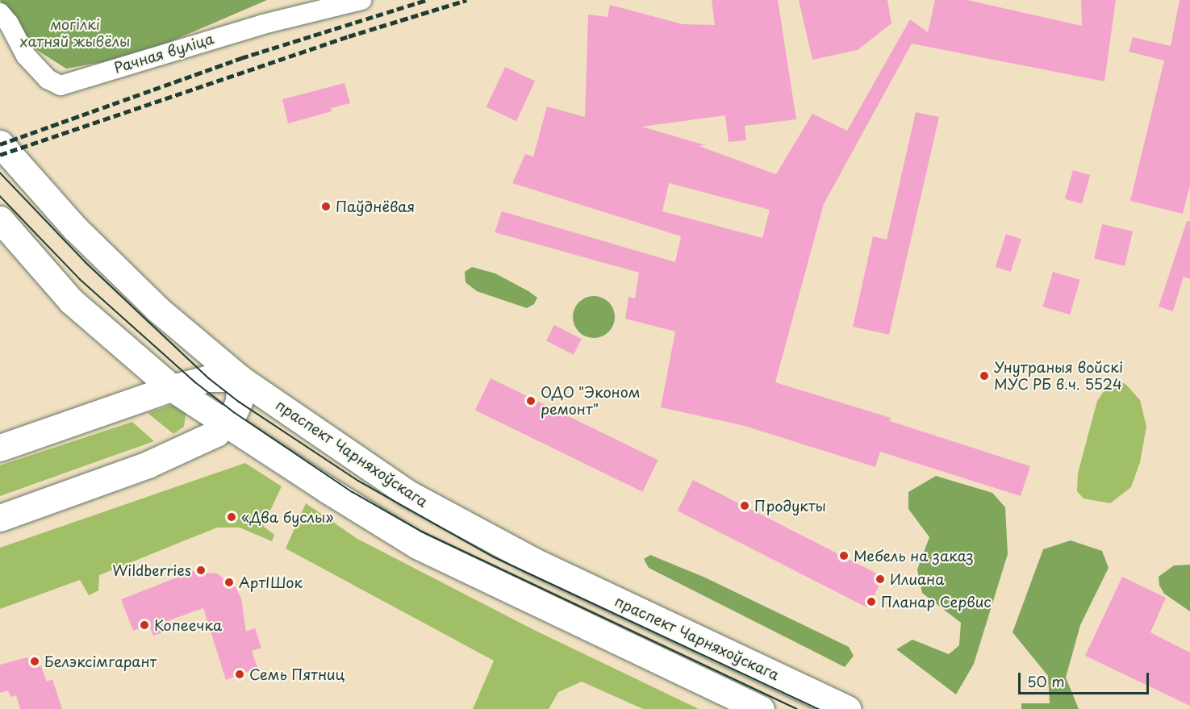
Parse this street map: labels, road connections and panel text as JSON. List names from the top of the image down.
{
  "streets": {
    "main road": ["праспект Чарняхоўскага"],
    "street": ["Рачная вуліца"]
  },
  "parks": ["могілкі хатняй жывёлы"],
  "places": [
    "Паўднёвая",
    "Унутраныя войскі МУС РБ в.ч. 5524",
    "ОДО \"Эконом ремонт\"",
    "Продукты",
    "«Два буслы»",
    "Мебель на заказ",
    "Wildberries",
    "Илиана",
    "АртIШок",
    "Планар Сервис",
    "Копеечка",
    "Белэксімгарант",
    "Семь Пятниц"
  ],
  "scale_bar": "50 m"
}
